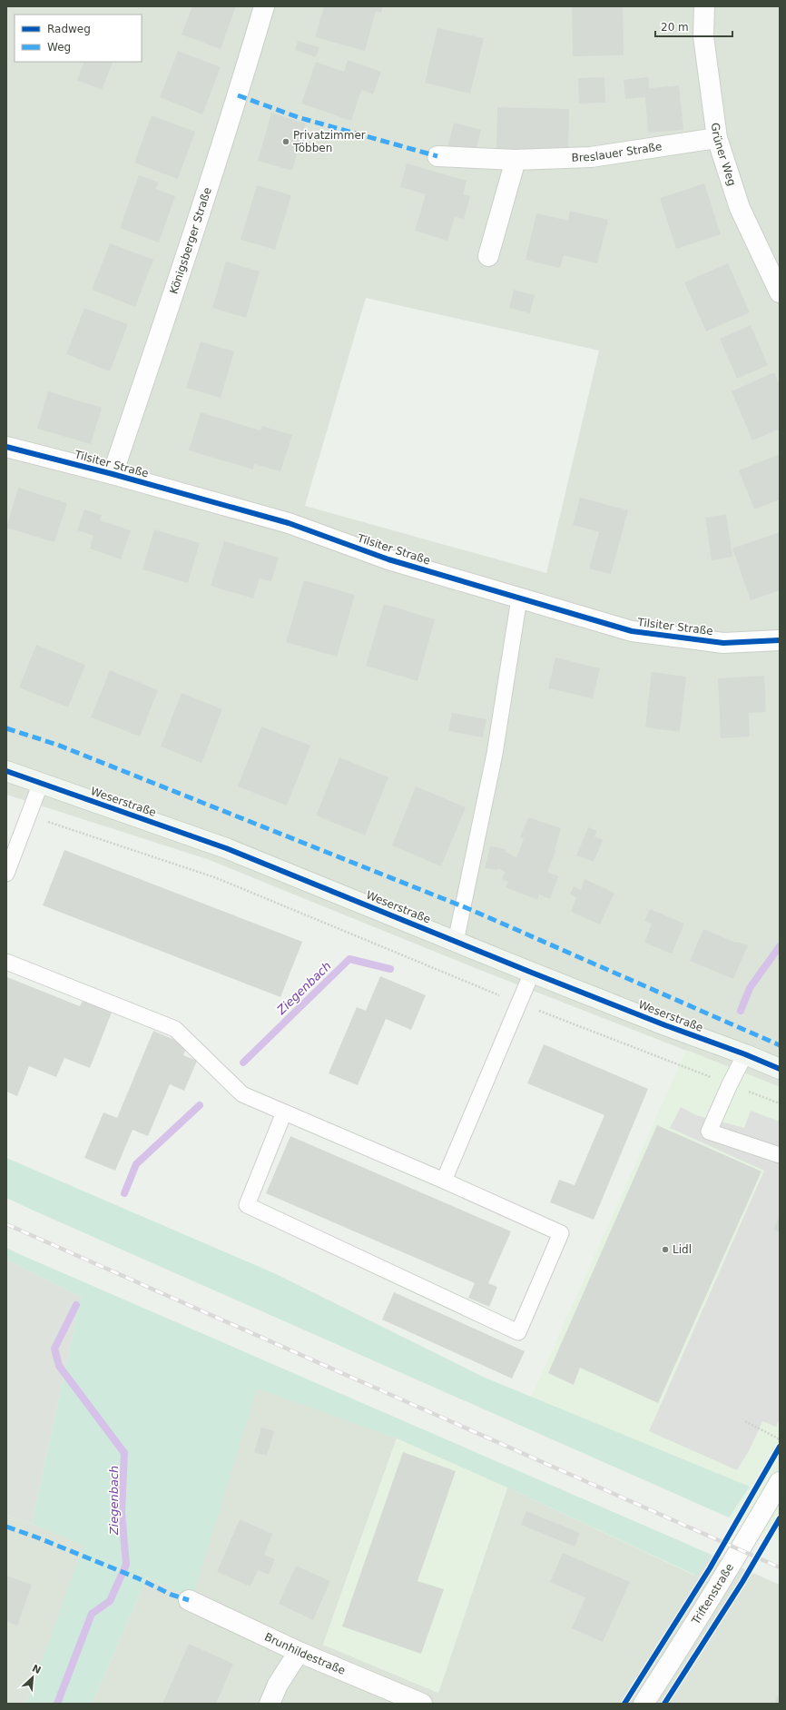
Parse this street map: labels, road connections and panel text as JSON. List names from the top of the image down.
{
  "streets": {
    "street": [
      "Breslauer Straße",
      "Grüner Weg",
      "Königsberger Straße",
      "Tilsiter Straße",
      "Weserstraße",
      "Triftenstraße",
      "Brunhildestraße"
    ]
  },
  "crossings": [
    ["Breslauer Straße", "Grüner Weg"],
    ["Königsberger Straße", "Tilsiter Straße"]
  ],
  "water": ["Ziegenbach"],
  "places": ["Privatzimmer Többen", "Lidl"],
  "legend": ["Radweg", "Weg"],
  "scale_bar": "20 m",
  "north": "top right"
}
